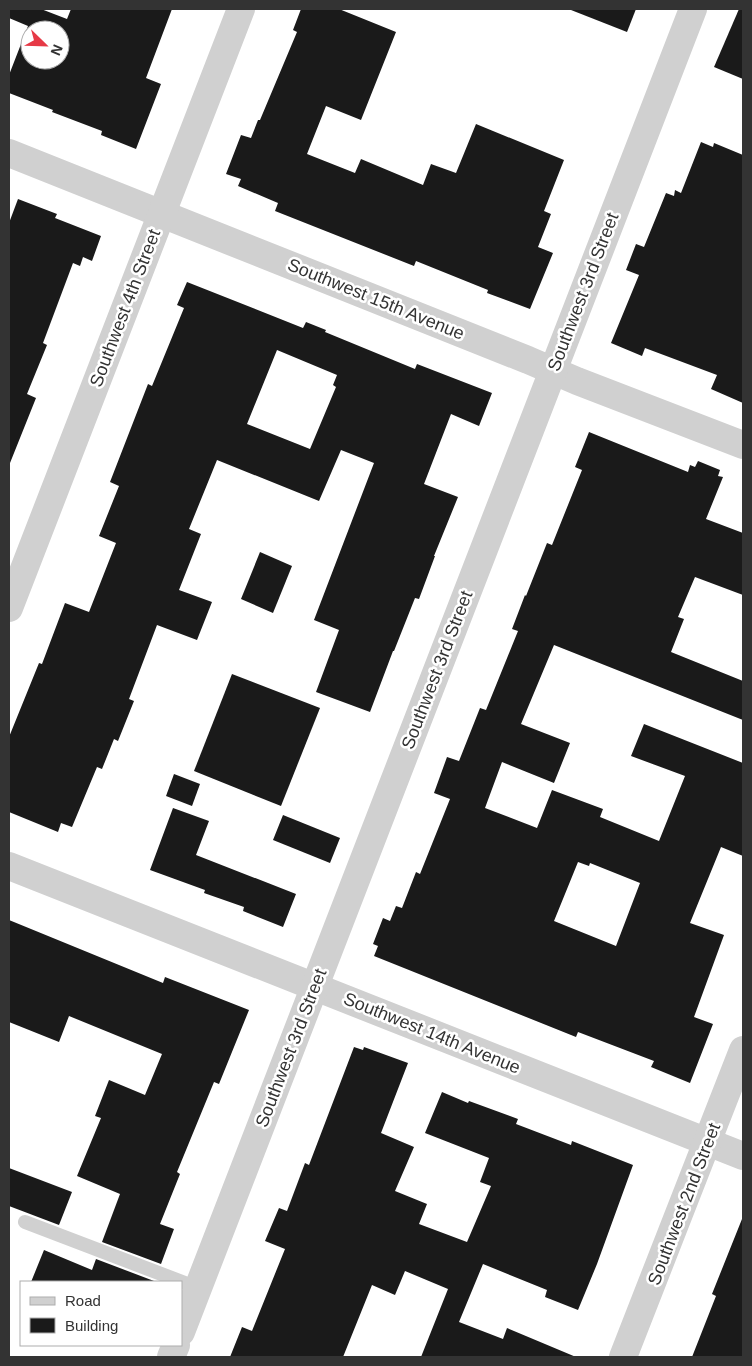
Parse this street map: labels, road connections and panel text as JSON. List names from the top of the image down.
{
  "streets": {
    "street": [
      "Southwest 3rd Street",
      "Southwest 15th Avenue",
      "Southwest 4th Street",
      "Southwest 14th Avenue",
      "Southwest 2nd Street"
    ]
  },
  "crossings": [
    ["Southwest 3rd Street", "Southwest 15th Avenue"],
    ["Southwest 3rd Street", "Southwest 14th Avenue"],
    ["Southwest 15th Avenue", "Southwest 4th Street"],
    ["Southwest 14th Avenue", "Southwest 2nd Street"]
  ],
  "legend": ["Road", "Building"],
  "north": "bottom right"
}
